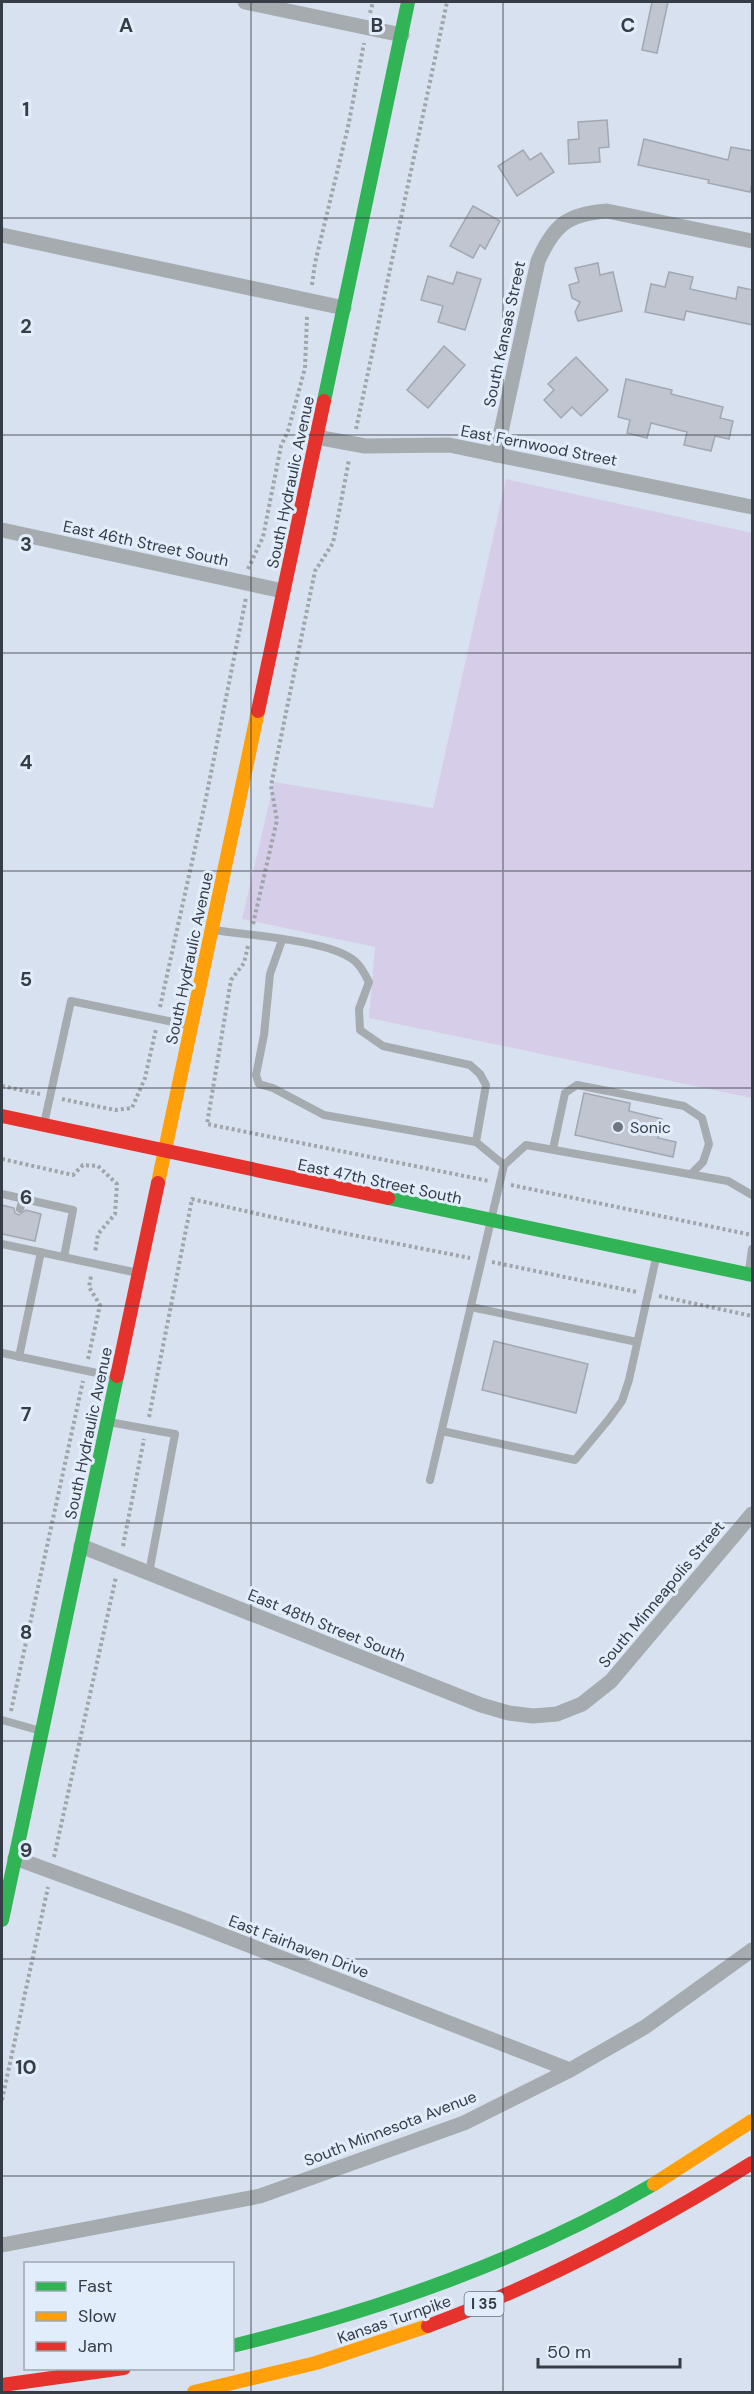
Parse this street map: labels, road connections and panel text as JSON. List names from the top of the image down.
{
  "streets": {
    "main road": [
      "South Hydraulic Avenue",
      "East 47th Street South",
      "I 35",
      "Kansas Turnpike"
    ],
    "street": [
      "South Kansas Street",
      "East Fernwood Street",
      "East 46th Street South",
      "South Minneapolis Street",
      "East 48th Street South",
      "East Fairhaven Drive",
      "South Minnesota Avenue"
    ]
  },
  "crossings": [
    ["South Kansas Street", "East Fernwood Street"],
    ["East Fernwood Street", "South Hydraulic Avenue"],
    ["South Hydraulic Avenue", "East 46th Street South"],
    ["South Hydraulic Avenue", "East 47th Street South"],
    ["South Hydraulic Avenue", "East 48th Street South"],
    ["South Hydraulic Avenue", "East Fairhaven Drive"],
    ["South Minneapolis Street", "East 48th Street South"],
    ["East Fairhaven Drive", "South Minnesota Avenue"]
  ],
  "places": ["Sonic"],
  "legend": ["Fast", "Slow", "Jam"],
  "scale_bar": "50 m",
  "grid": {
    "columns": ["A", "B", "C"],
    "rows": [
      "1",
      "2",
      "3",
      "4",
      "5",
      "6",
      "7",
      "8",
      "9",
      "10"
    ]
  }
}
